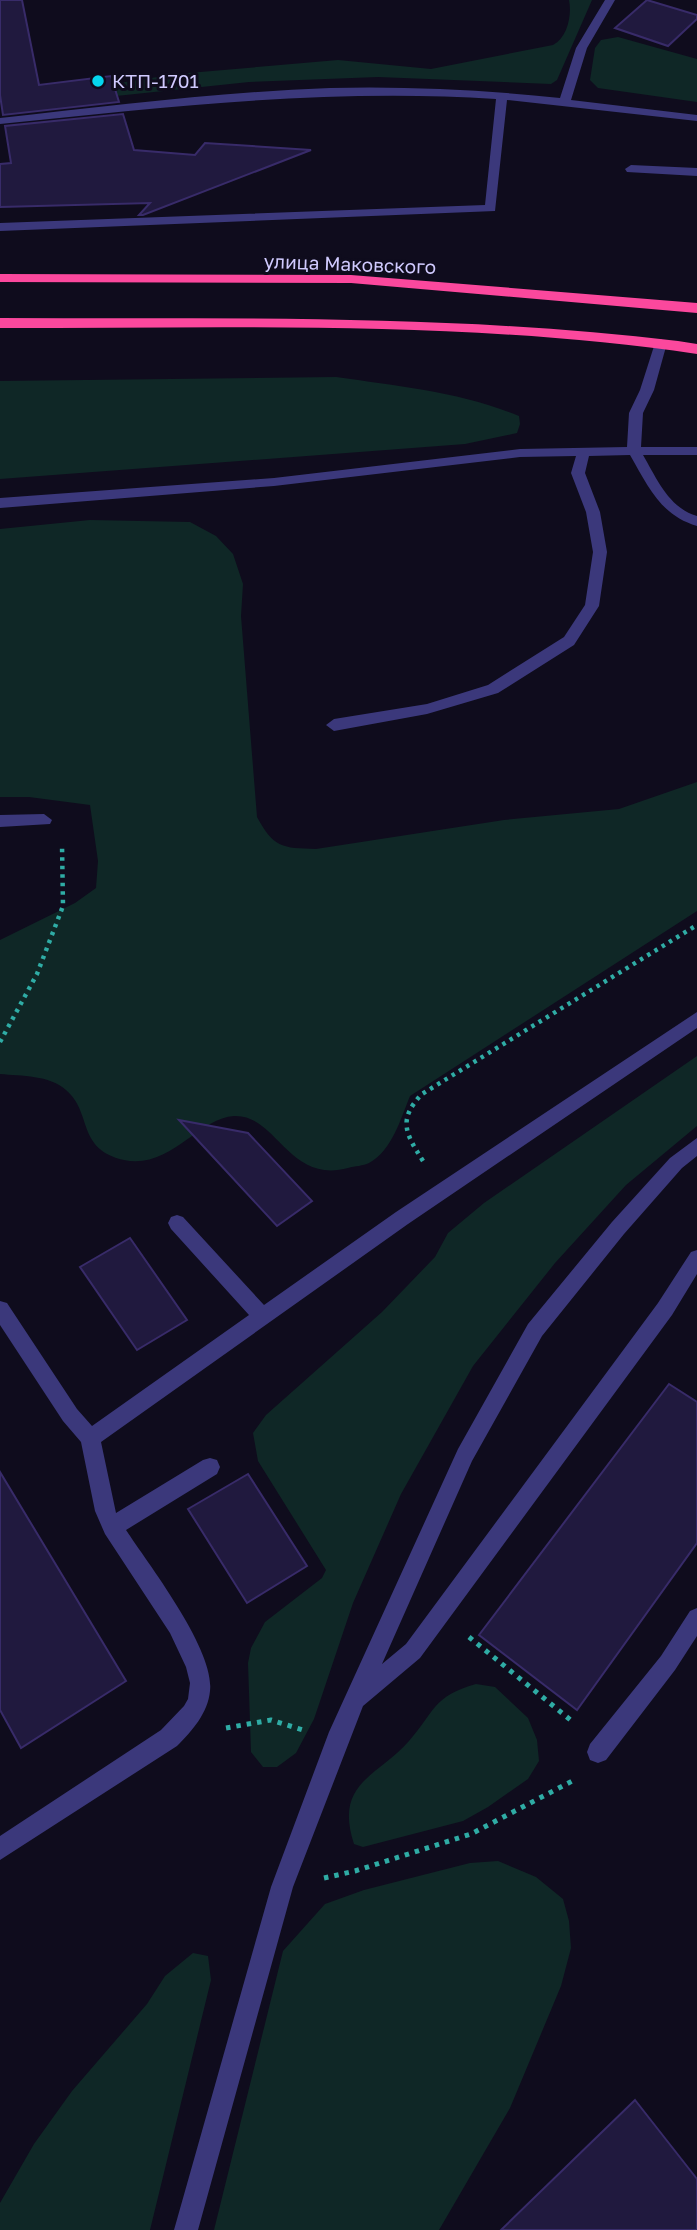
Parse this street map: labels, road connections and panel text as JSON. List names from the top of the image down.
{
  "streets": {
    "highway": ["улица Маковского"]
  },
  "places": ["КТП-1701"]
}
